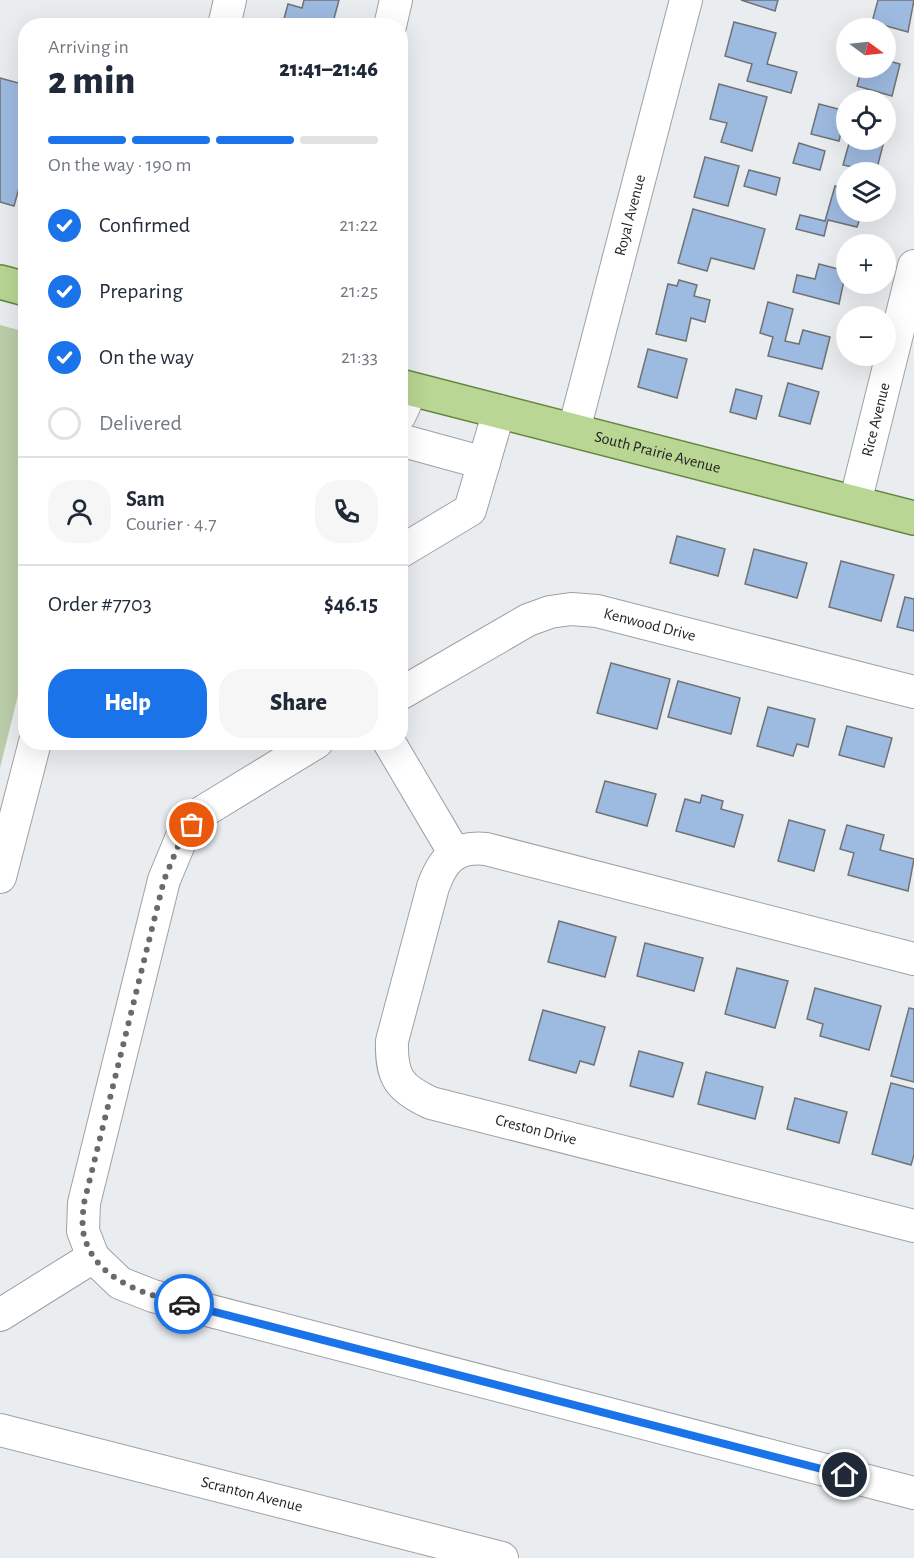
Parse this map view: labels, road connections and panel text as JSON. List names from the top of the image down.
{
  "streets": {
    "main road": ["South Prairie Avenue"],
    "street": [
      "Royal Avenue",
      "Rice Avenue",
      "Kenwood Drive",
      "Creston Drive",
      "Scranton Avenue"
    ]
  },
  "crossings": [
    ["Royal Avenue", "South Prairie Avenue"],
    ["Rice Avenue", "South Prairie Avenue"]
  ],
  "north": "right",
  "page": {
    "map_buttons": ["+", "−"],
    "heading": ["2 min", "Arriving in", "21:41–21:46"],
    "panel": [
      "Sam",
      "Courier · 4.7",
      "Order #7703",
      "$46.15"
    ],
    "bar": "On the way · 190 m",
    "list": [
      ["Confirmed", "21:22"],
      ["Preparing", "21:25"],
      ["On the way", "21:33"],
      "Delivered"
    ],
    "buttons": ["Help", "Share"]
  }
}
